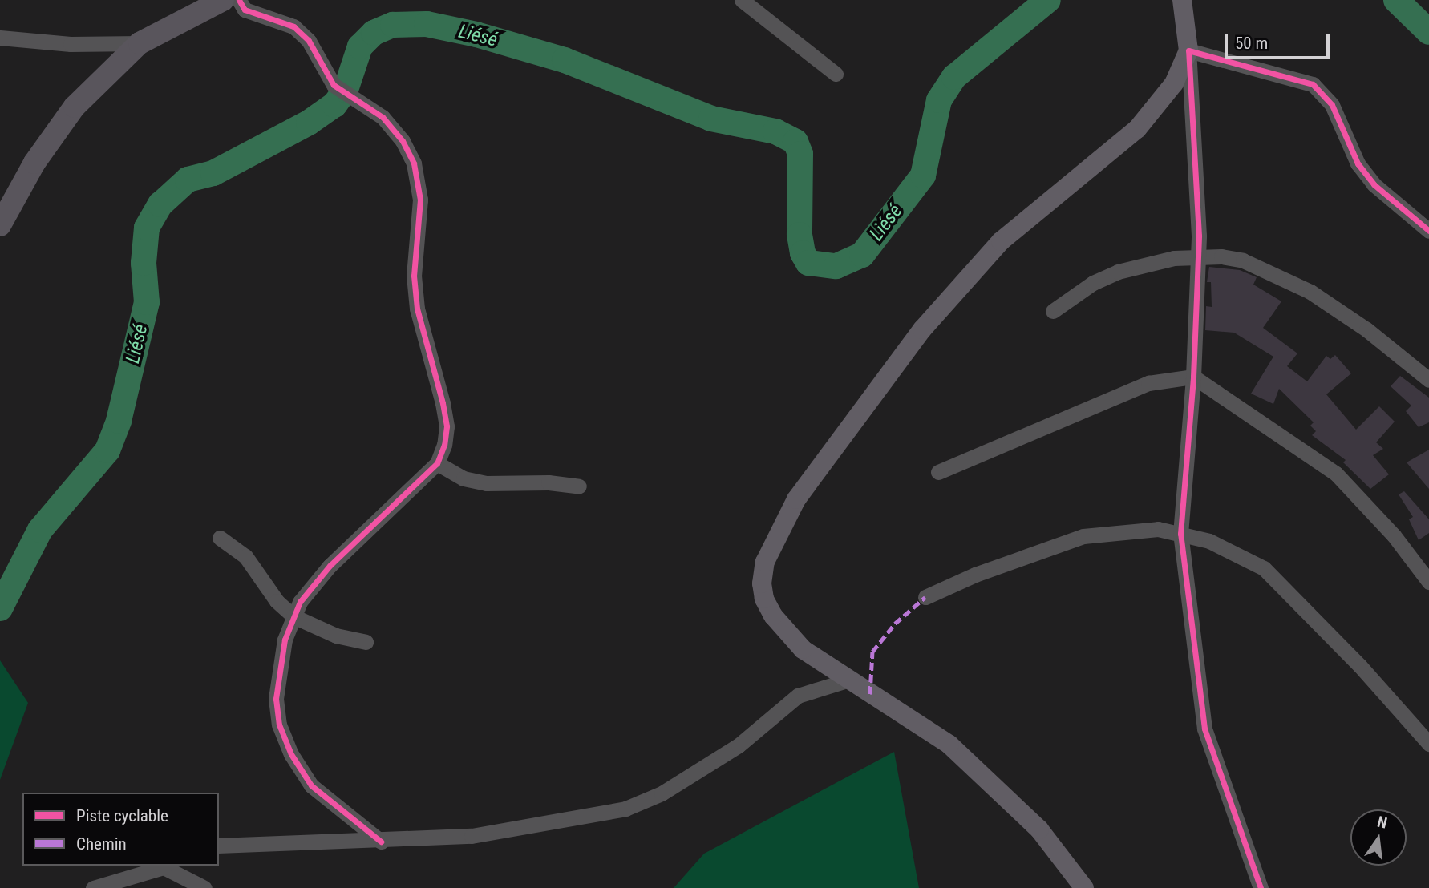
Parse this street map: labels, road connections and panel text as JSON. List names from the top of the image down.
{
  "water": ["Liésé"],
  "legend": ["Piste cyclable", "Chemin"],
  "scale_bar": "50 m",
  "north": "top"
}
